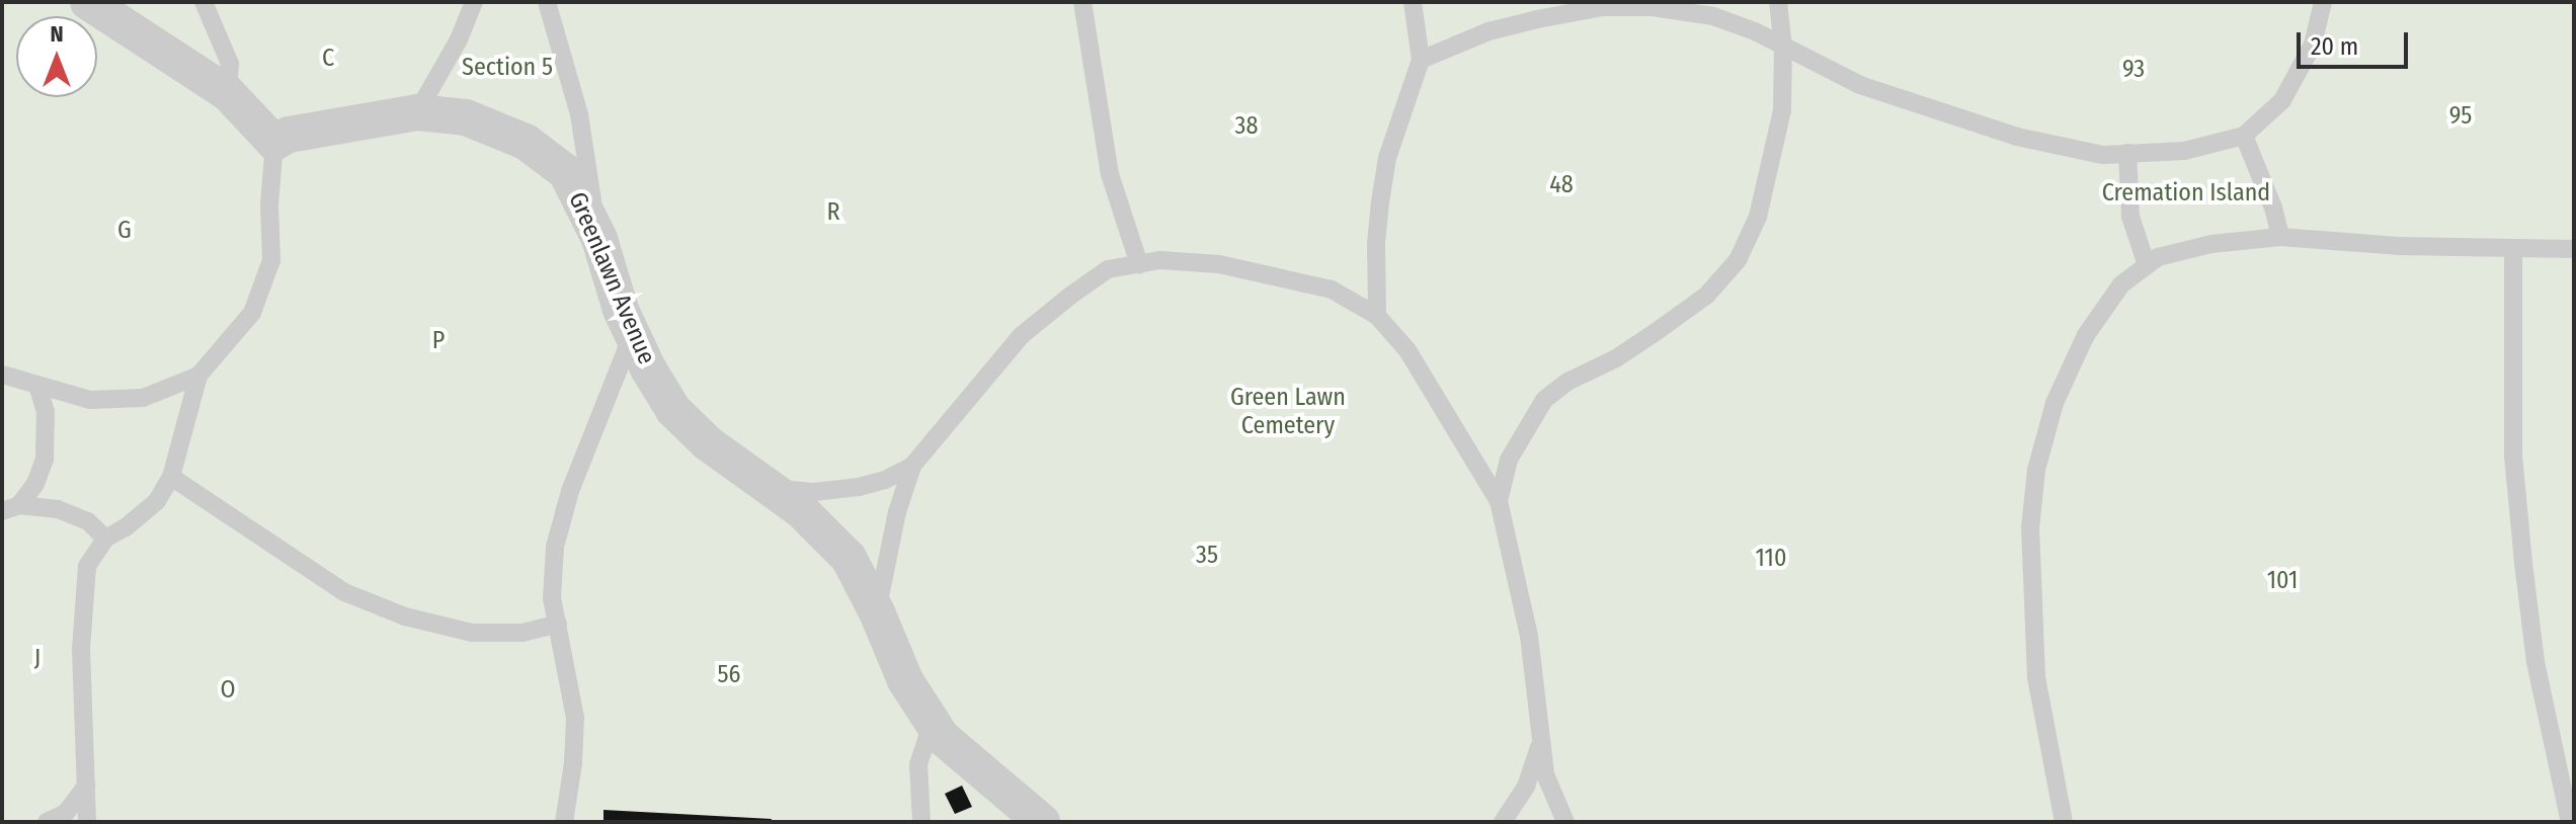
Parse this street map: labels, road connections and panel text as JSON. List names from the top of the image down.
{
  "streets": {
    "street": ["Greenlawn Avenue"]
  },
  "parks": [
    "C",
    "Section 5",
    "93",
    "95",
    "38",
    "48",
    "Cremation Island",
    "R",
    "G",
    "P",
    "Green Lawn Cemetery",
    "35",
    "110",
    "101",
    "J",
    "56",
    "O"
  ],
  "scale_bar": "20 m",
  "north": "top"
}
